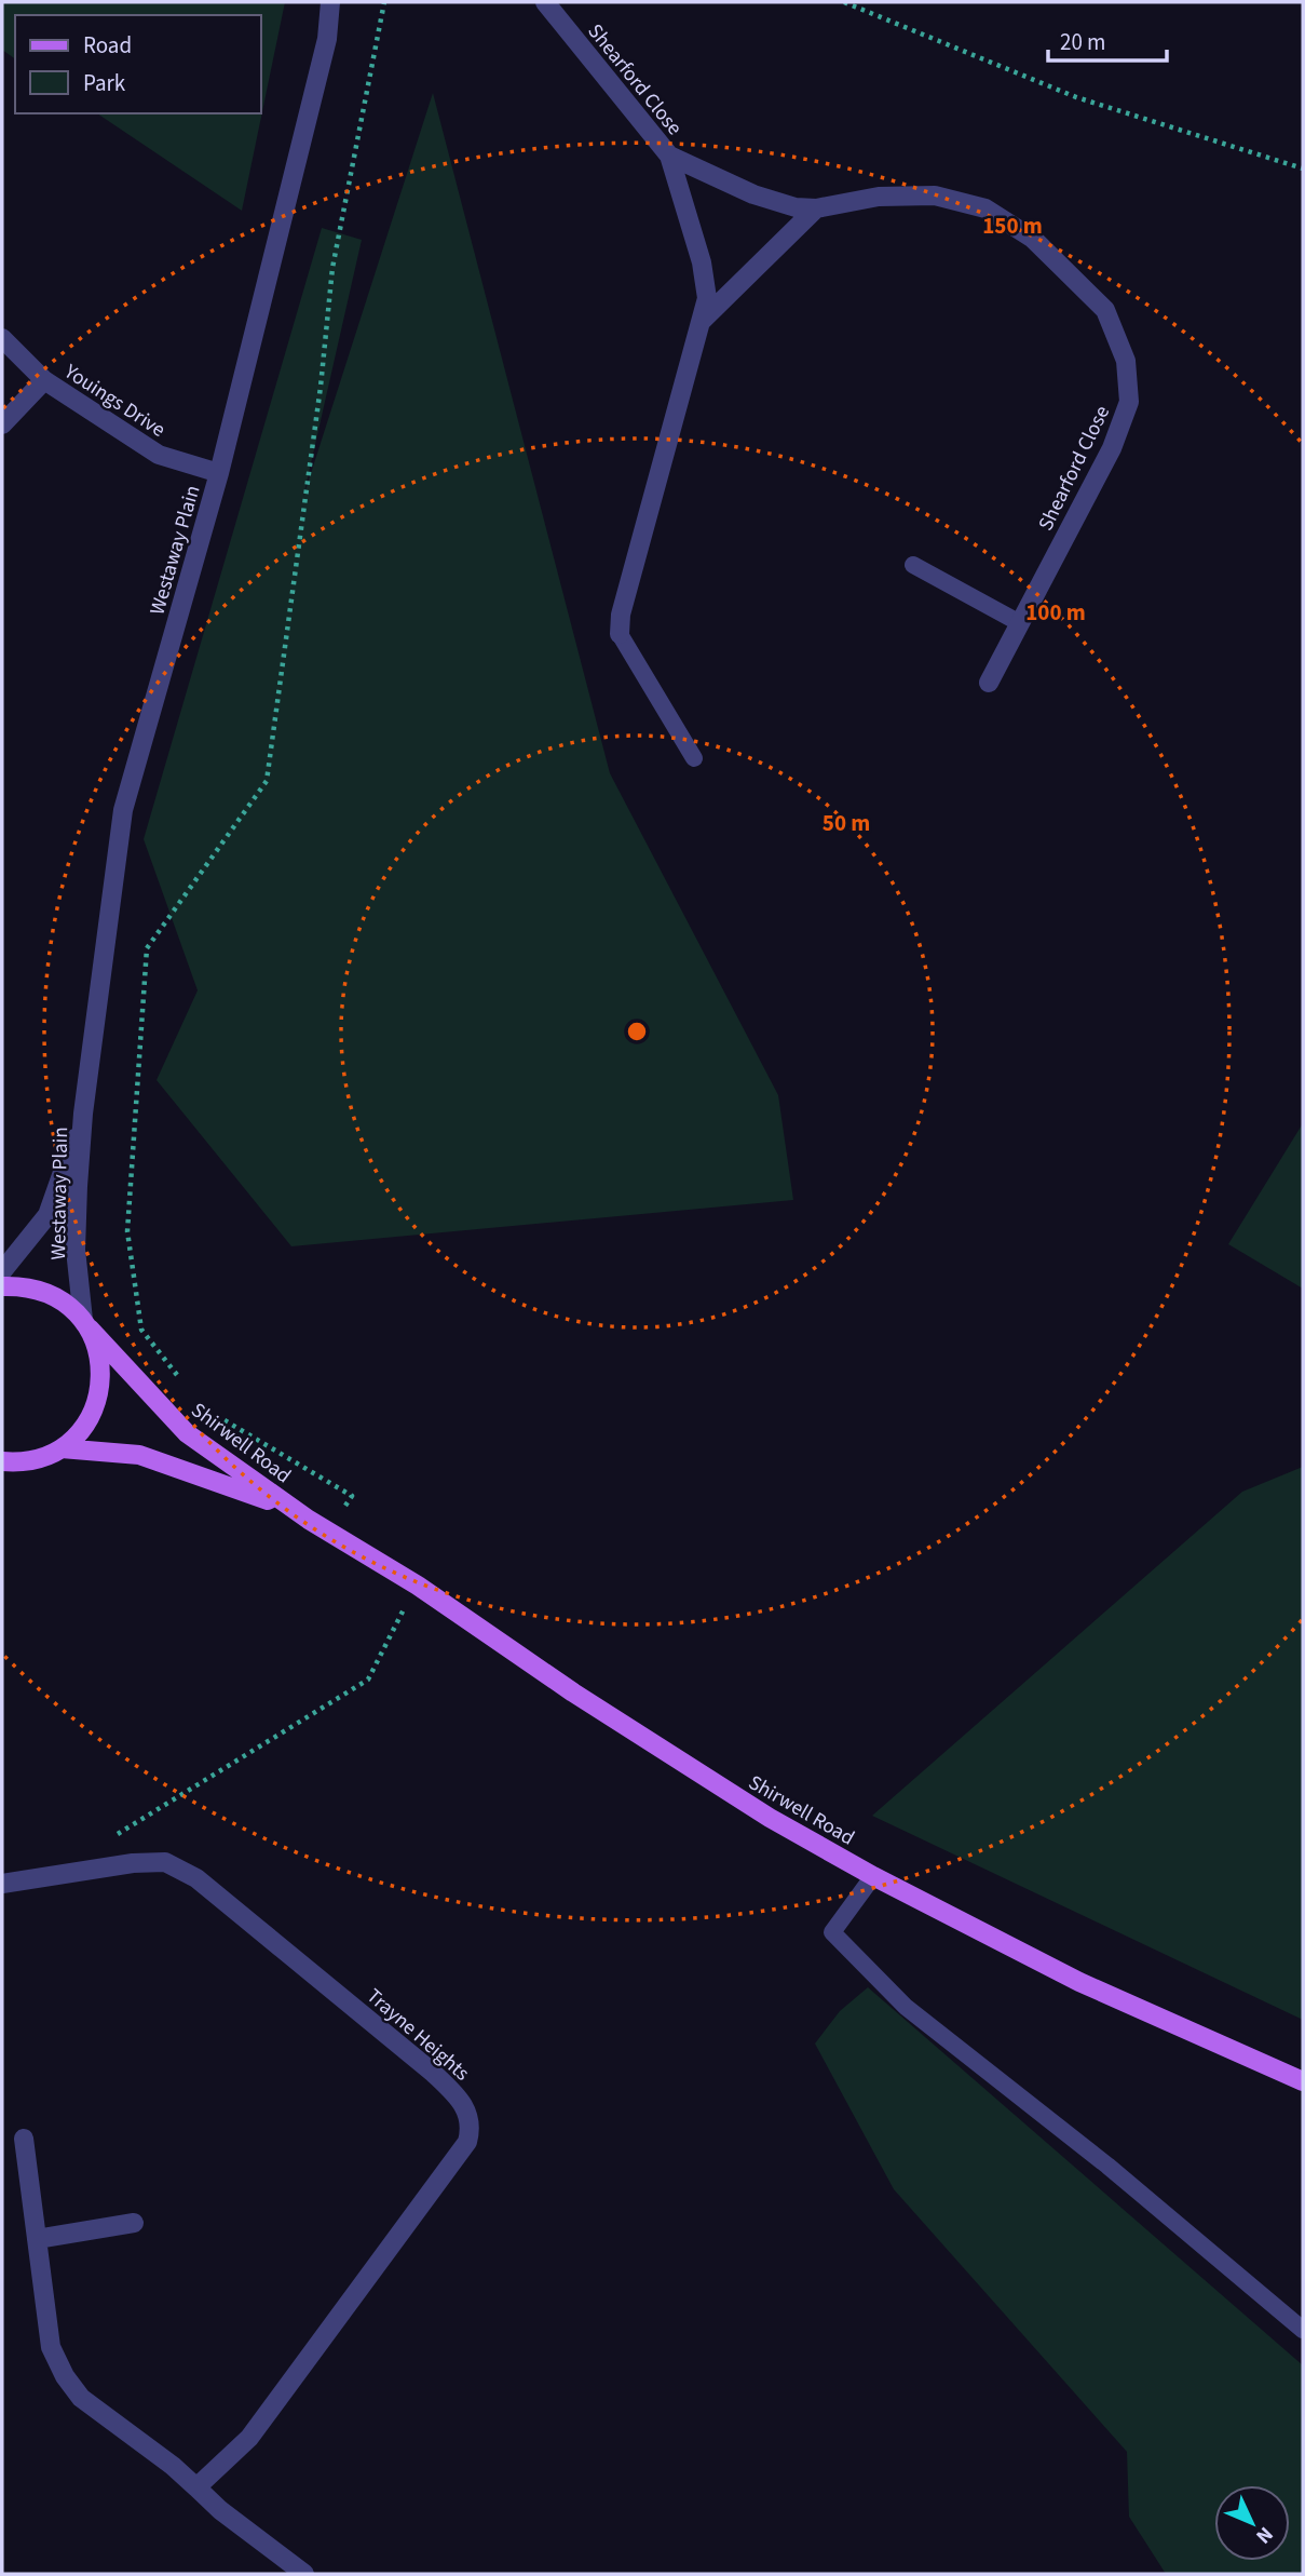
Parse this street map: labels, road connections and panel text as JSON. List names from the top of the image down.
{
  "streets": {
    "main road": ["Shirwell Road"],
    "street": [
      "Shearford Close",
      "Youings Drive",
      "Westaway Plain",
      "Trayne Heights"
    ]
  },
  "crossings": [
    ["Youings Drive", "Westaway Plain"],
    ["Westaway Plain", "Shirwell Road"]
  ],
  "legend": ["Road", "Park"],
  "scale_bar": "20 m",
  "north": "bottom right",
  "rings": ["150 m", "100 m", "50 m"]
}
